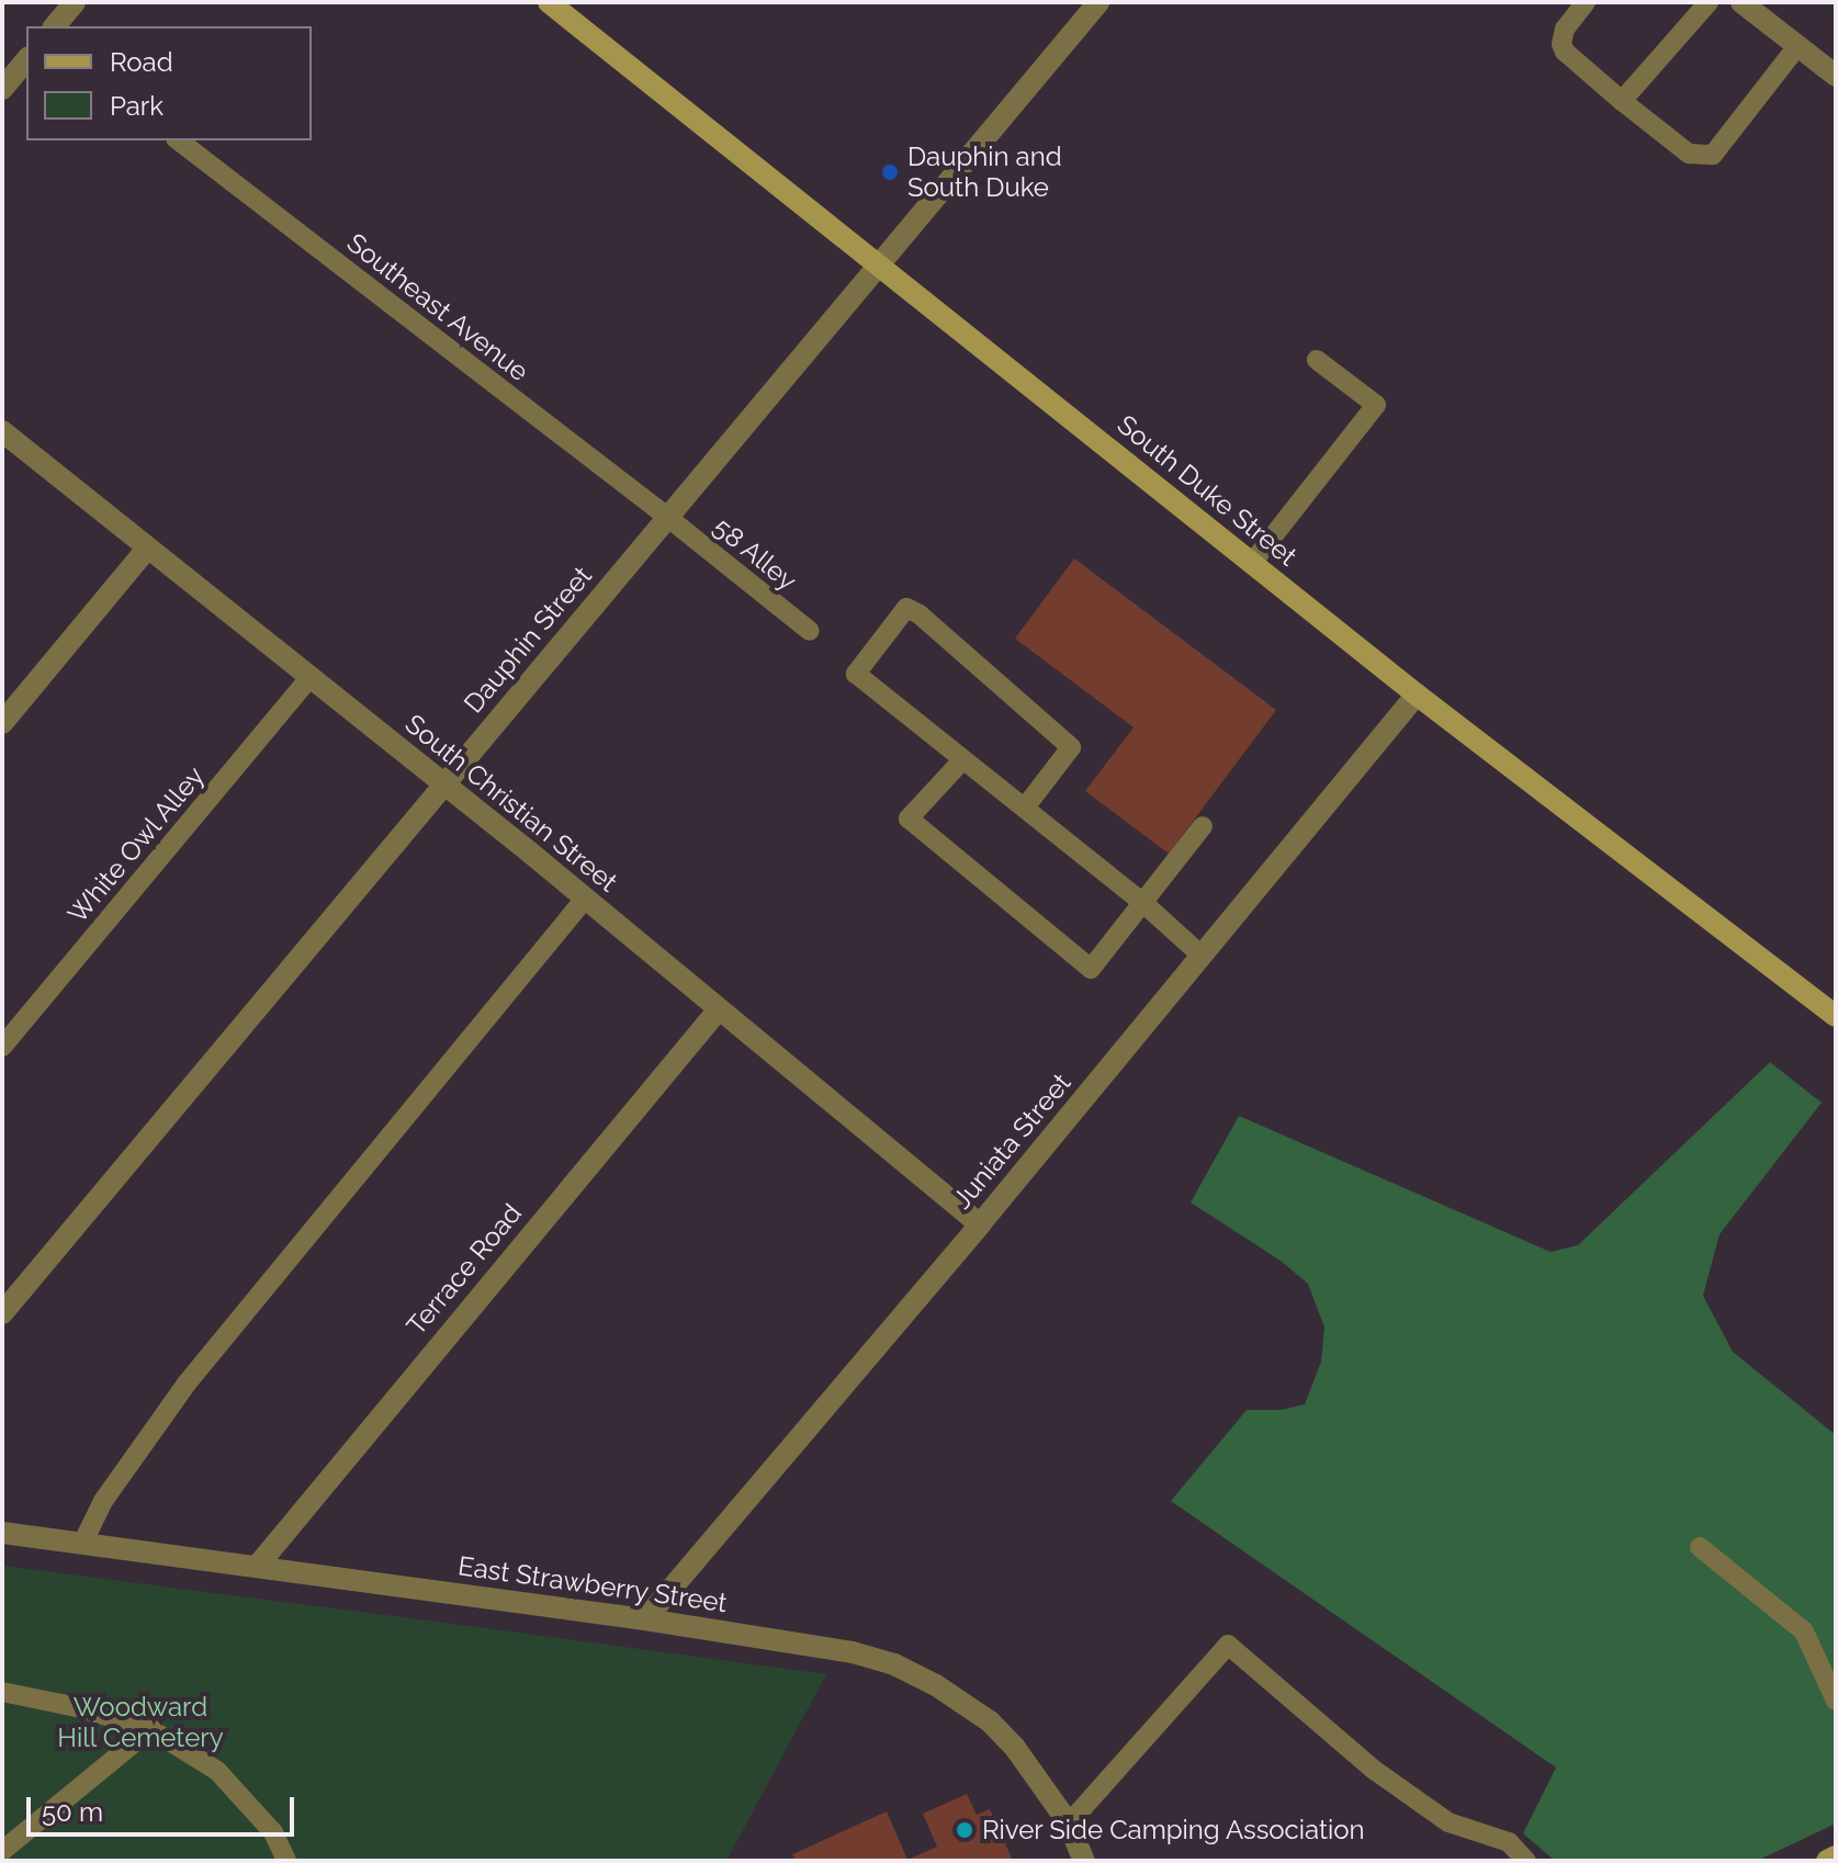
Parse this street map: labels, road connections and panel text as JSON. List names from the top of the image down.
{
  "streets": {
    "main road": ["South Duke Street"],
    "street": [
      "Dauphin Street",
      "South Christian Street",
      "Juniata Street",
      "Terrace Road",
      "East Strawberry Street"
    ],
    "lane": ["Southeast Avenue", "58 Alley", "White Owl Alley"]
  },
  "crossings": [
    ["Southeast Avenue", "58 Alley"],
    ["Southeast Avenue", "Dauphin Street"],
    ["South Duke Street", "Dauphin Street"],
    ["South Duke Street", "Juniata Street"],
    ["58 Alley", "Dauphin Street"],
    ["Dauphin Street", "South Christian Street"],
    ["South Christian Street", "White Owl Alley"],
    ["South Christian Street", "Juniata Street"],
    ["South Christian Street", "Terrace Road"],
    ["Juniata Street", "East Strawberry Street"],
    ["Terrace Road", "East Strawberry Street"]
  ],
  "parks": ["Woodward Hill Cemetery"],
  "places": ["Dauphin and South Duke", "River Side Camping Association"],
  "legend": ["Road", "Park"],
  "scale_bar": "50 m"
}
